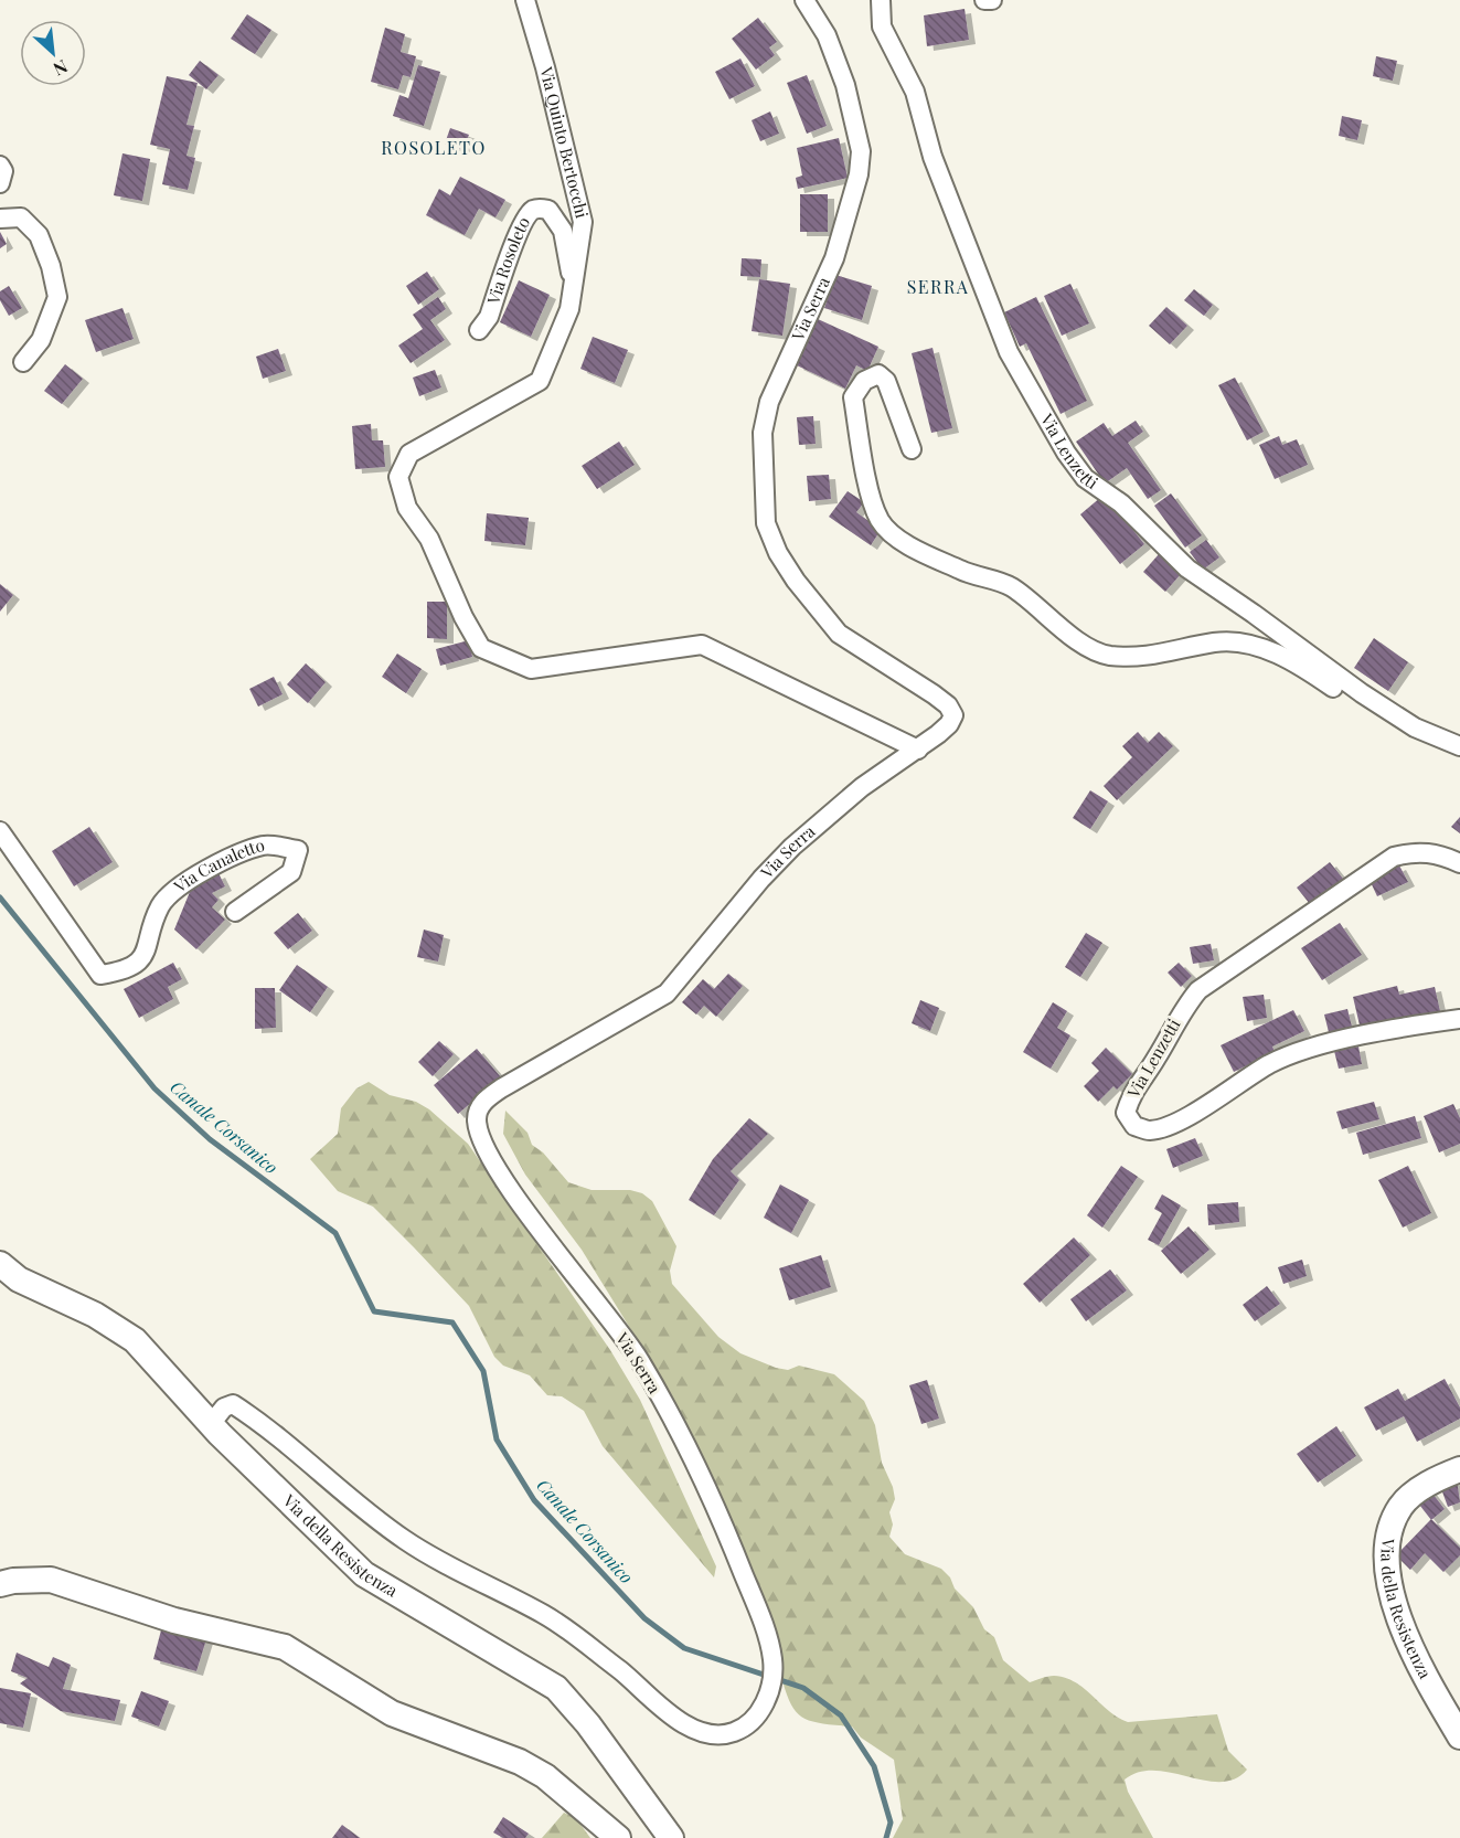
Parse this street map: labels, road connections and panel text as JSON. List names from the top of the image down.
{
  "streets": {
    "street": [
      "Via Quinto Bertocchi",
      "Via Rosoleto",
      "Via Serra",
      "Via Lenzetti",
      "Via Canaletto",
      "Via della Resistenza"
    ]
  },
  "crossings": [
    ["Via Quinto Bertocchi", "Via Rosoleto"],
    ["Via Quinto Bertocchi", "Via Serra"],
    ["Via Serra", "Via della Resistenza"]
  ],
  "districts": ["ROSOLETO", "SERRA"],
  "water": ["Canale Corsanico"],
  "north": "bottom right"
}
